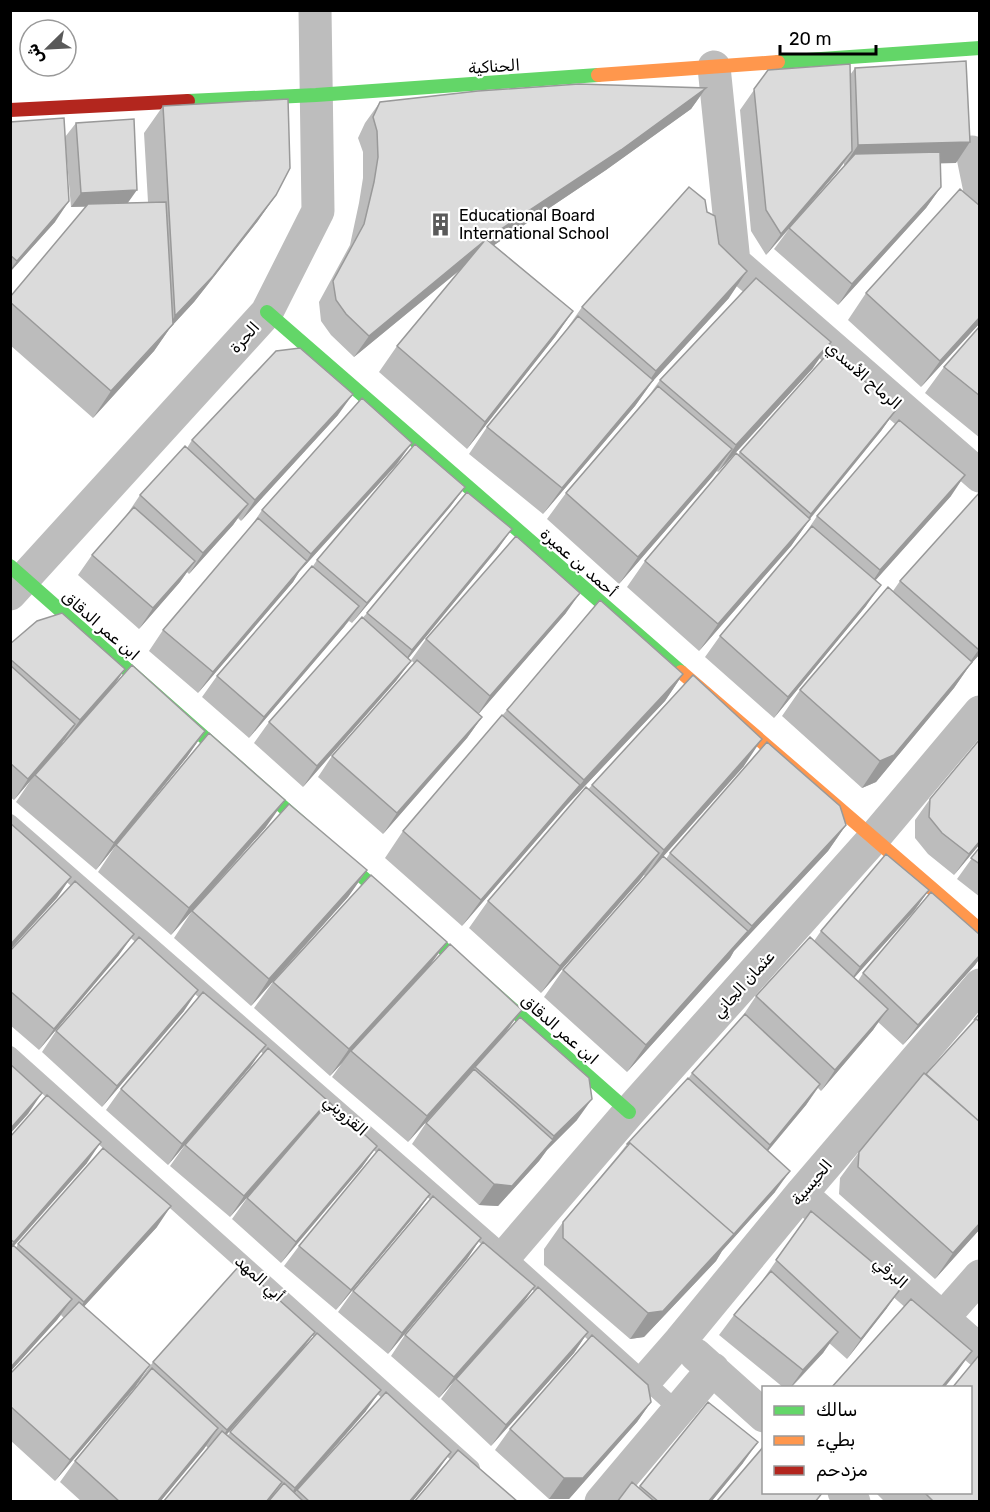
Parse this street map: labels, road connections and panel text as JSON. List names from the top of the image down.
{
  "streets": {
    "street": [
      "الحناكية",
      "الحرة",
      "الرماح الأسدي",
      "أحمد بن عميرة",
      "ابن عمر الدقاق",
      "عثمان الجاني",
      "الحيسية",
      "البرقي"
    ],
    "lane": ["القزويني", "أبي المهد"]
  },
  "crossings": [
    ["الحناكية", "الحرة"],
    ["الحناكية", "الرماح الأسدي"],
    ["الحرة", "أحمد بن عميرة"],
    ["الحرة", "ابن عمر الدقاق"],
    ["أحمد بن عميرة", "عثمان الجاني"],
    ["ابن عمر الدقاق", "عثمان الجاني"],
    ["عثمان الجاني", "القزويني"],
    ["القزويني", "الحيسية"],
    ["الحيسية", "البرقي"]
  ],
  "places": {
    "building": ["Educational Board International School"]
  },
  "legend": ["سالك", "بطيء", "مزدحم"],
  "scale_bar": "20 m",
  "north": "bottom left"
}
